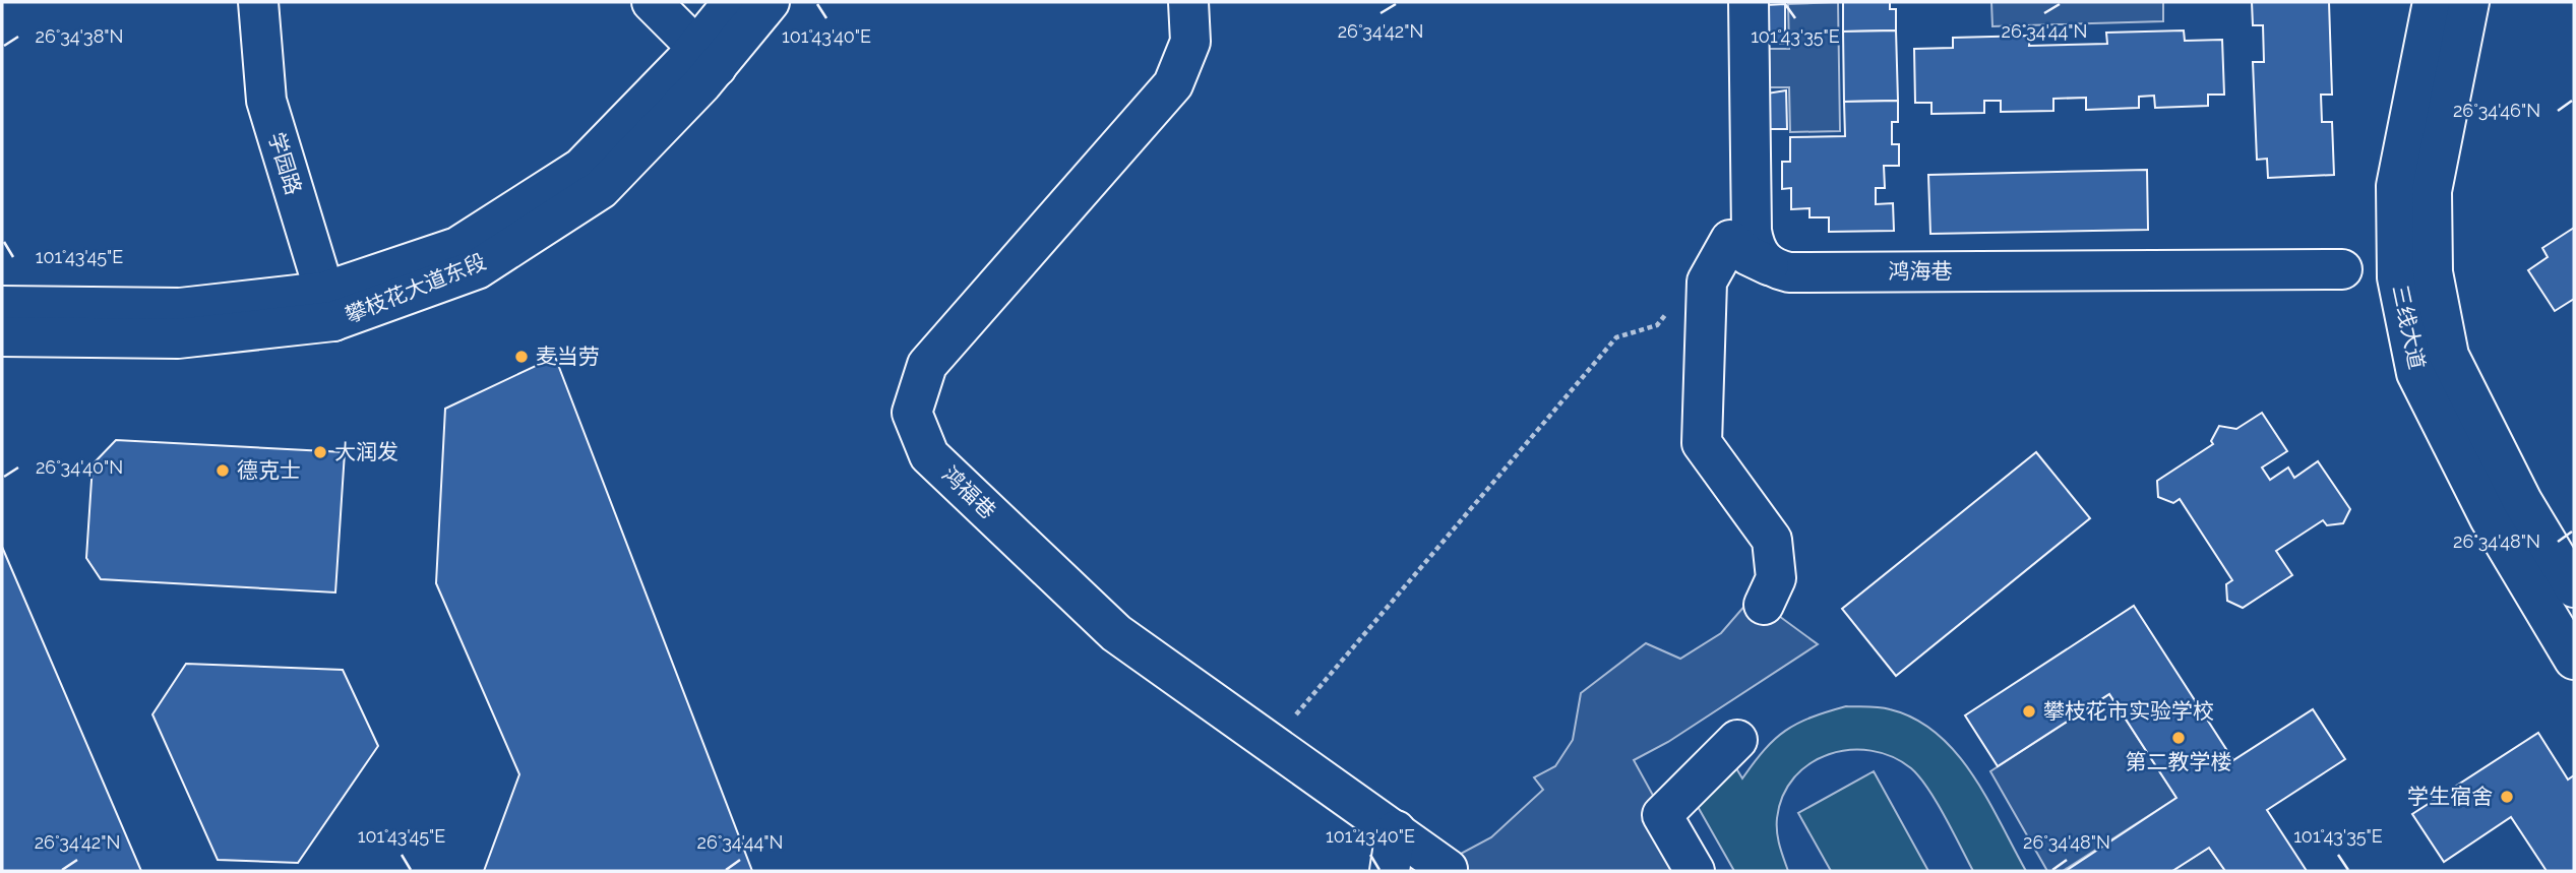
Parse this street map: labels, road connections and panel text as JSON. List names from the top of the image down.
{
  "streets": {
    "main road": [
      "学园路",
      "鸿海巷",
      "攀枝花大道东段",
      "三线大道",
      "鸿福巷"
    ]
  },
  "crossings": [
    ["学园路", "攀枝花大道东段"]
  ],
  "places": [
    "麦当劳",
    "大润发",
    "德克士",
    "攀枝花市实验学校",
    "第二教学楼",
    "学生宿舍"
  ],
  "coordinates": [
    "26°34'42\"N",
    "26°34'44\"N",
    "101°43'40\"E",
    "101°43'35\"E",
    "26°34'38\"N",
    "26°34'46\"N",
    "101°43'45\"E",
    "26°34'40\"N",
    "26°34'48\"N"
  ]
}
